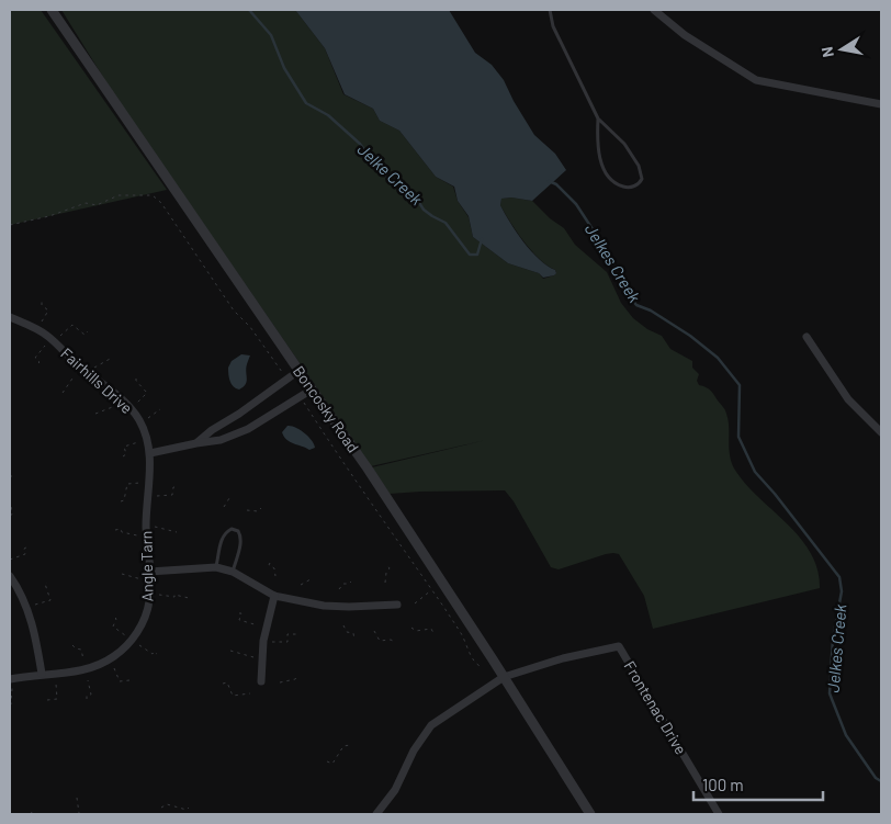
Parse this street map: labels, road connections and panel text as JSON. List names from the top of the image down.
{
  "streets": {
    "street": [
      "Fairhills Drive",
      "Boncosky Road",
      "Angle Tarn",
      "Frontenac Drive"
    ]
  },
  "crossings": [
    ["Fairhills Drive", "Angle Tarn"],
    ["Boncosky Road", "Frontenac Drive"]
  ],
  "water": ["Jelke Creek", "Jelkes Creek"],
  "scale_bar": "100 m",
  "north": "left"
}
